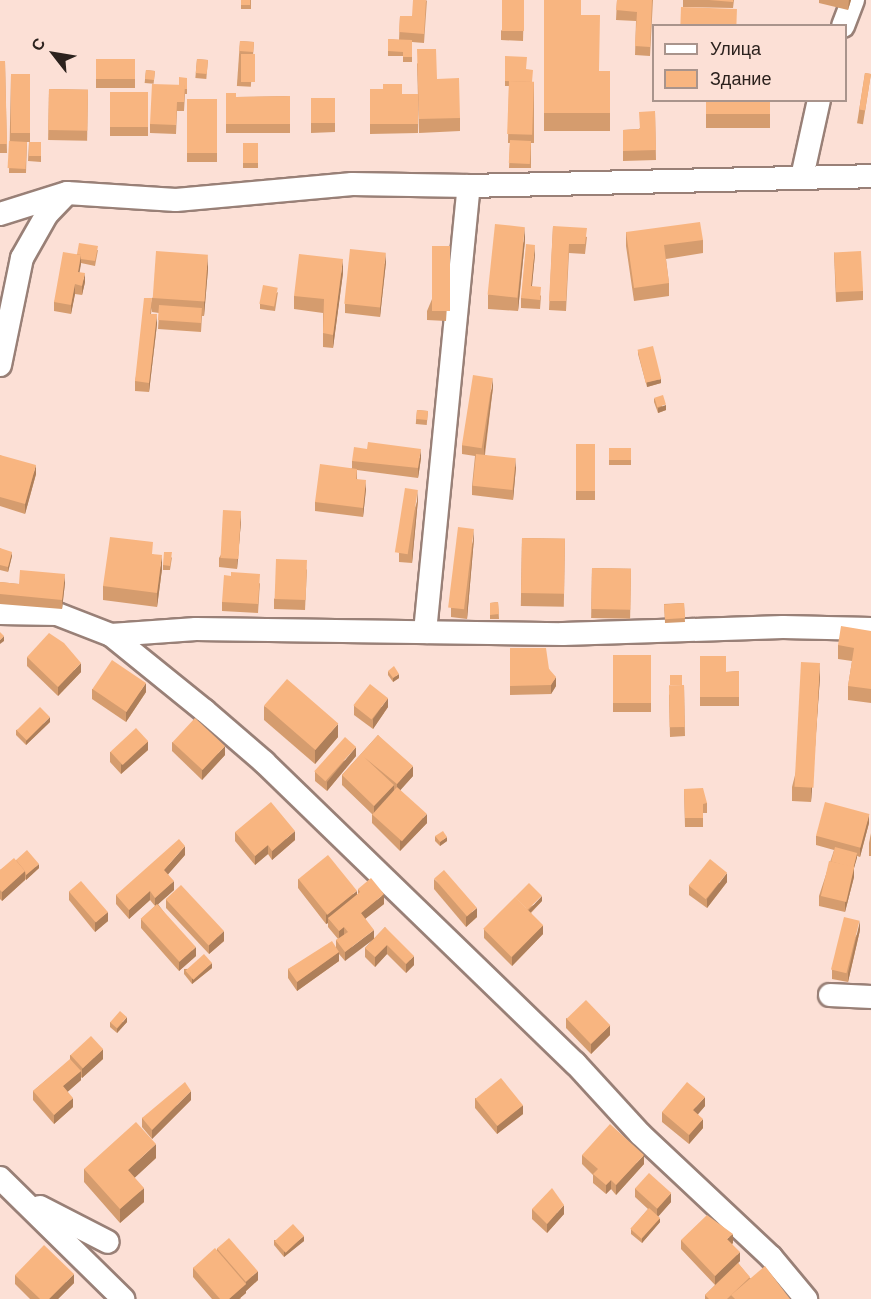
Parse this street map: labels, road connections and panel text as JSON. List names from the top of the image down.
{
  "legend": ["Улица", "Здание"],
  "north": "top left"
}
